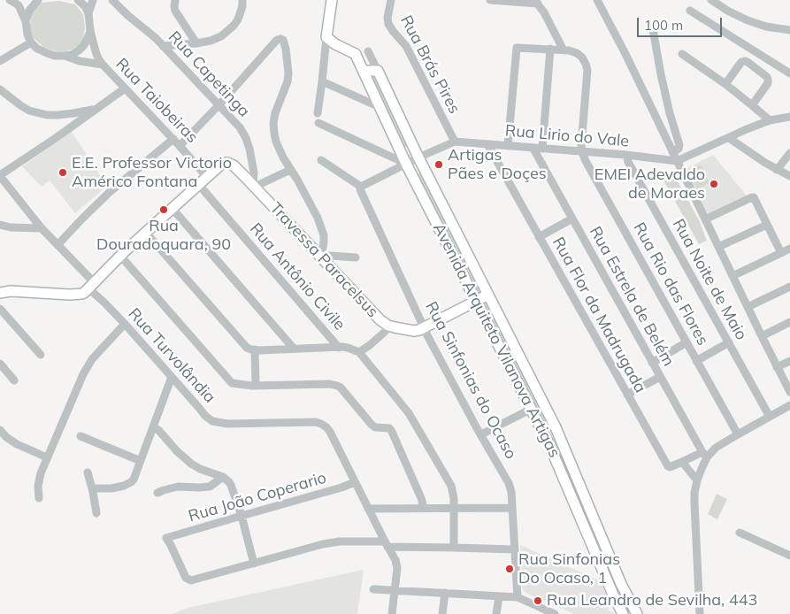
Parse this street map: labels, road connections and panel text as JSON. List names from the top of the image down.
{
  "streets": {
    "main road": ["Travessa Paracelsus", "Avenida Arquiteto Vilanova Artigas"],
    "street": [
      "Rua Brás Pires",
      "Rua Capetinga",
      "Rua Taiobeiras",
      "Rua Lirio do Vale",
      "Rua Antônio Civile",
      "Rua Noite de Maio",
      "Rua Rio das Flores",
      "Rua Estrela de Belém",
      "Rua Flor da Madrugada",
      "Rua Turvolândia",
      "Rua Sinfonias do Ocaso",
      "Rua João Coperario"
    ]
  },
  "crossings": [
    ["Rua Brás Pires", "Rua Lirio do Vale"],
    ["Rua Capetinga", "Travessa Paracelsus"],
    ["Rua Taiobeiras", "Travessa Paracelsus"],
    ["Rua Lirio do Vale", "Rua Noite de Maio"],
    ["Rua Lirio do Vale", "Rua Rio das Flores"],
    ["Rua Lirio do Vale", "Rua Estrela de Belém"],
    ["Rua Lirio do Vale", "Rua Flor da Madrugada"],
    ["Travessa Paracelsus", "Rua Sinfonias do Ocaso"],
    ["Rua Estrela de Belém", "Rua Flor da Madrugada"],
    ["Rua Turvolândia", "Rua João Coperario"]
  ],
  "places": [
    "Artigas Pães e Doçes",
    "E.E. Professor Victorio Américo Fontana",
    "EMEI Adevaldo de Moraes",
    "Rua Douradoquara, 90",
    "Rua Sinfonias Do Ocaso, 1",
    "Rua Leandro de Sevilha, 443"
  ],
  "scale_bar": "100 m"
}
